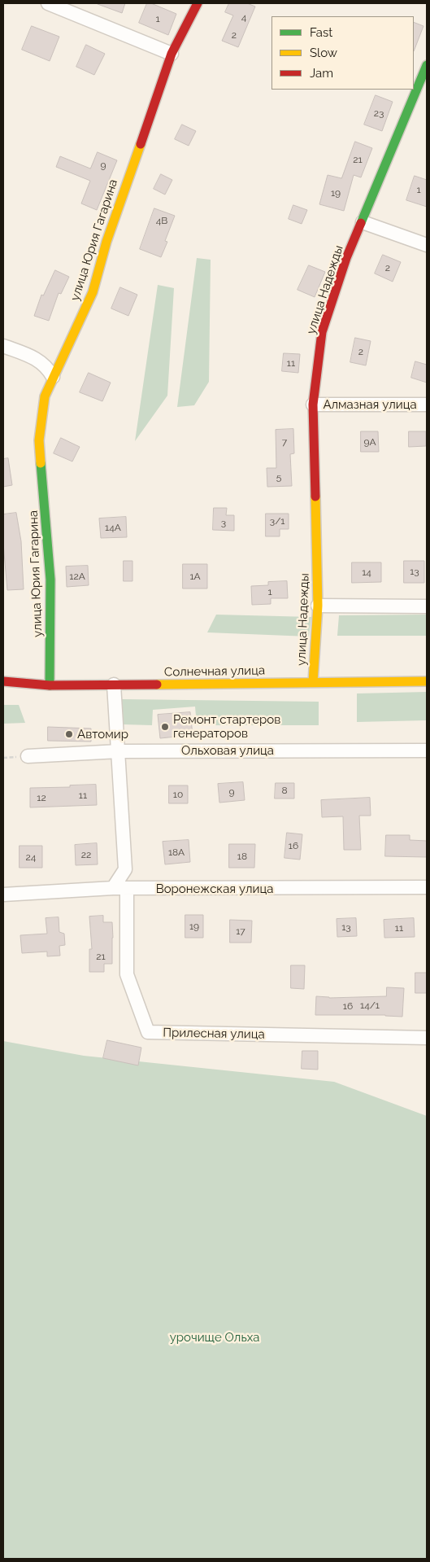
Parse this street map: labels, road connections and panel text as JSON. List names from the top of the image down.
{
  "streets": {
    "street": [
      "улица Юрия Гагарина",
      "улица Надежды",
      "Алмазная улица",
      "Солнечная улица",
      "Ольховая улица",
      "Воронежская улица",
      "Прилесная улица"
    ]
  },
  "crossings": [
    ["улица Юрия Гагарина", "Солнечная улица"],
    ["улица Надежды", "Алмазная улица"],
    ["улица Надежды", "Солнечная улица"],
    ["Воронежская улица", "Прилесная улица"]
  ],
  "parks": ["урочище Ольха"],
  "places": ["Ремонт стартеров генераторов", "Автомир"],
  "house_numbers": [
    "4",
    "1",
    "2",
    "23",
    "21",
    "9",
    "1",
    "19",
    "4В",
    "2",
    "2",
    "11",
    "7",
    "9А",
    "5",
    "3/1",
    "3",
    "14А",
    "13",
    "14",
    "12А",
    "1А",
    "1",
    "8",
    "9",
    "10",
    "11",
    "12",
    "16",
    "18А",
    "22",
    "18",
    "24",
    "19",
    "13",
    "11",
    "17",
    "21",
    "14/1",
    "16"
  ],
  "legend": ["Fast", "Slow", "Jam"]
}
